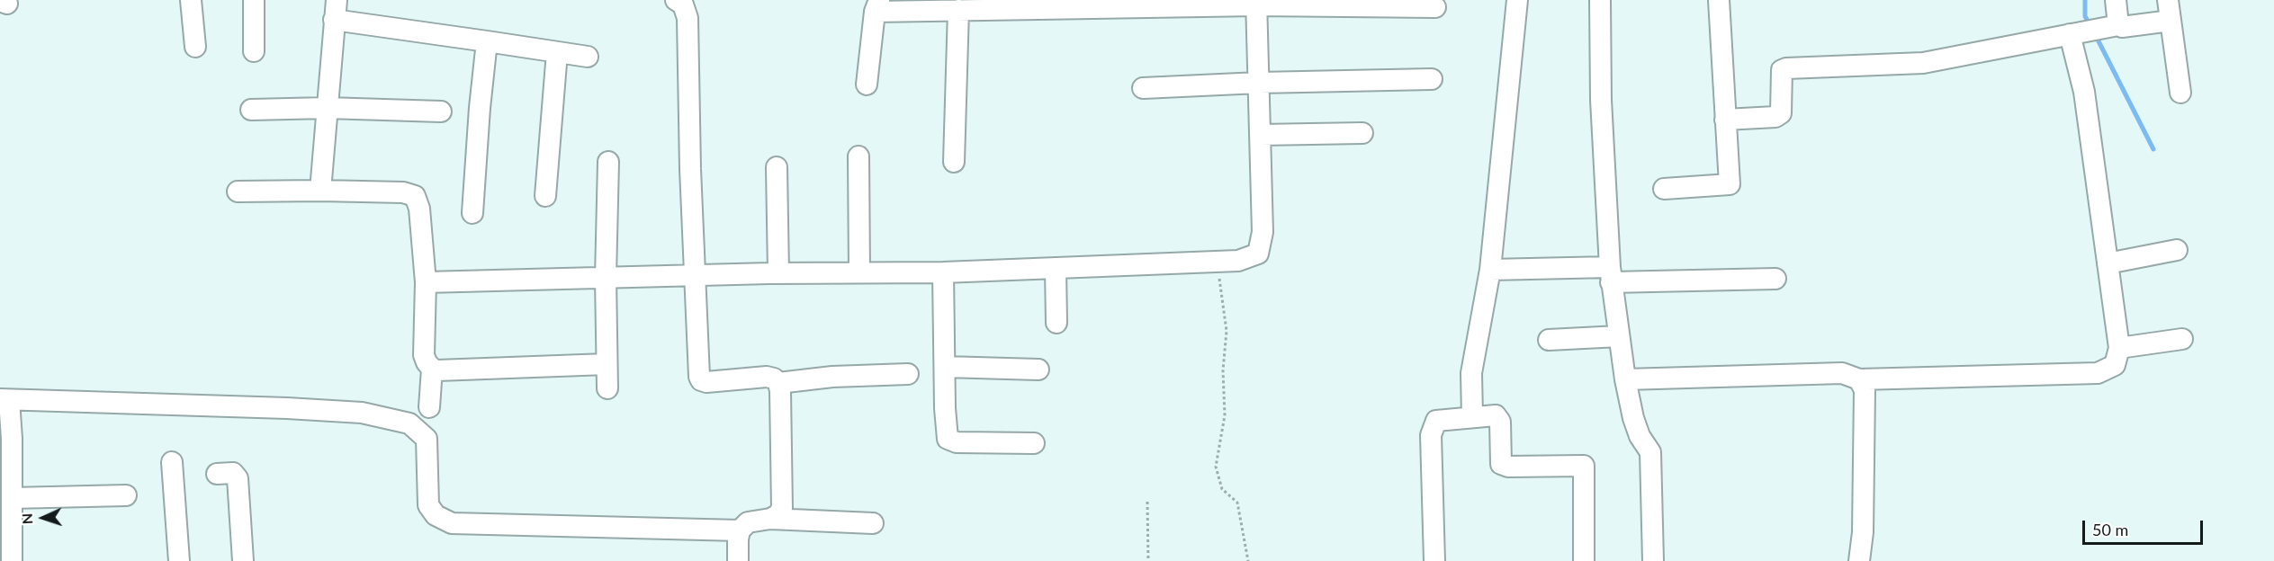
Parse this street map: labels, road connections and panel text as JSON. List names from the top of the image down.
{
  "scale_bar": "50 m",
  "north": "left"
}
